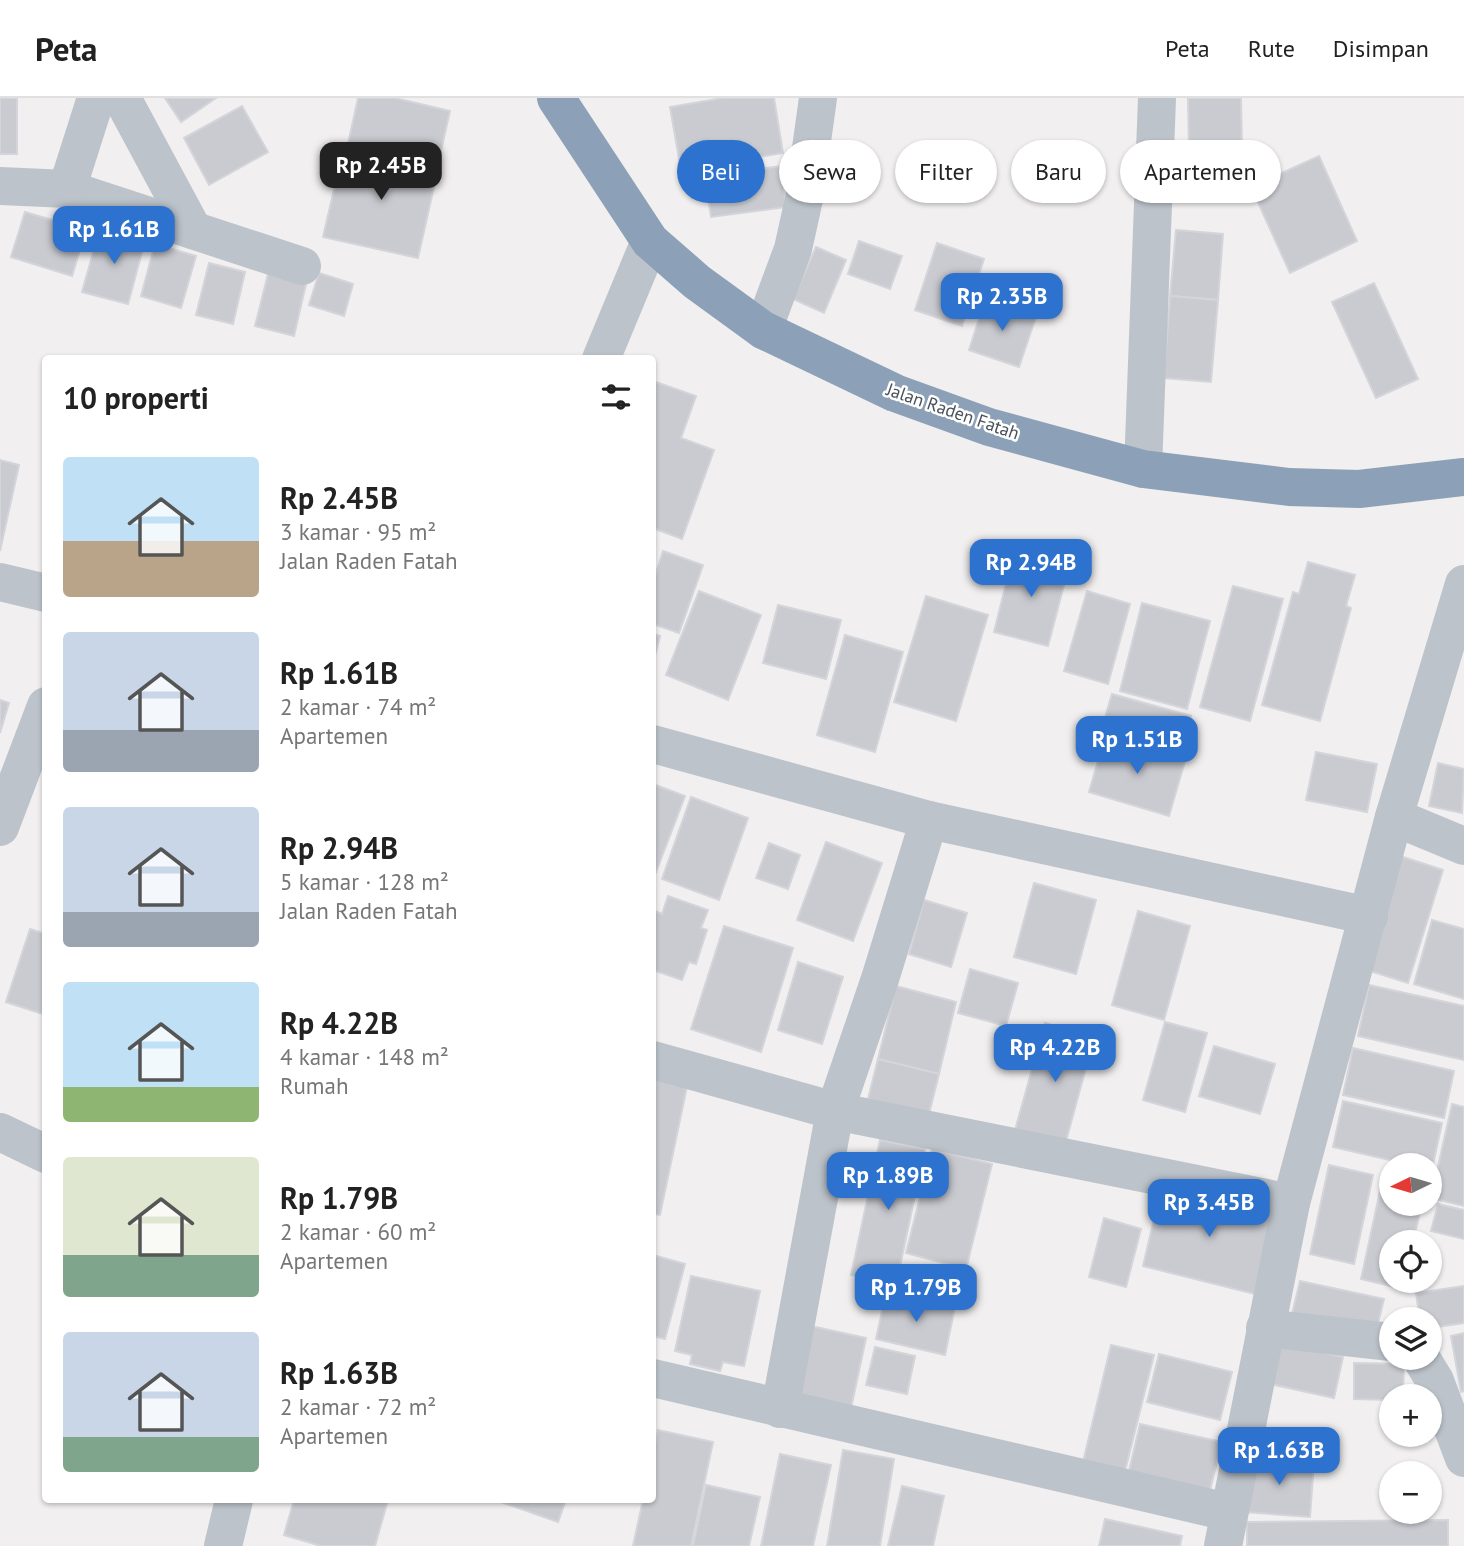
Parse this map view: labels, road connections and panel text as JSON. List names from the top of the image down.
{
  "streets": {
    "highway": ["Jalan Raden Fatah"]
  },
  "north": "left",
  "page": {
    "header": "Peta",
    "nav": ["Peta", "Rute", "Disimpan"],
    "chip": [
      "Beli",
      "Sewa",
      "Filter",
      "Baru",
      "Apartemen"
    ],
    "price": [
      "Rp 2.45B",
      "Rp 1.61B",
      "Rp 2.35B",
      "Rp 2.94B",
      "Rp 1.51B",
      "Rp 4.22B",
      "Rp 1.89B",
      "Rp 3.45B",
      "Rp 1.79B",
      "Rp 1.63B"
    ],
    "heading": "10 properti",
    "list": [
      {
        "name": "Rp 2.45B",
        "note": "3 kamar · 95 m² · Jalan Raden Fatah"
      },
      {
        "name": "Rp 1.61B",
        "note": "2 kamar · 74 m² · Apartemen"
      },
      {
        "name": "Rp 2.94B",
        "note": "5 kamar · 128 m² · Jalan Raden Fatah"
      },
      {
        "name": "Rp 4.22B",
        "note": "4 kamar · 148 m² · Rumah"
      },
      {
        "name": "Rp 1.79B",
        "note": "2 kamar · 60 m² · Apartemen"
      },
      {
        "name": "Rp 1.63B",
        "note": "2 kamar · 72 m² · Apartemen"
      }
    ],
    "map_buttons": ["+", "−"]
  }
}
